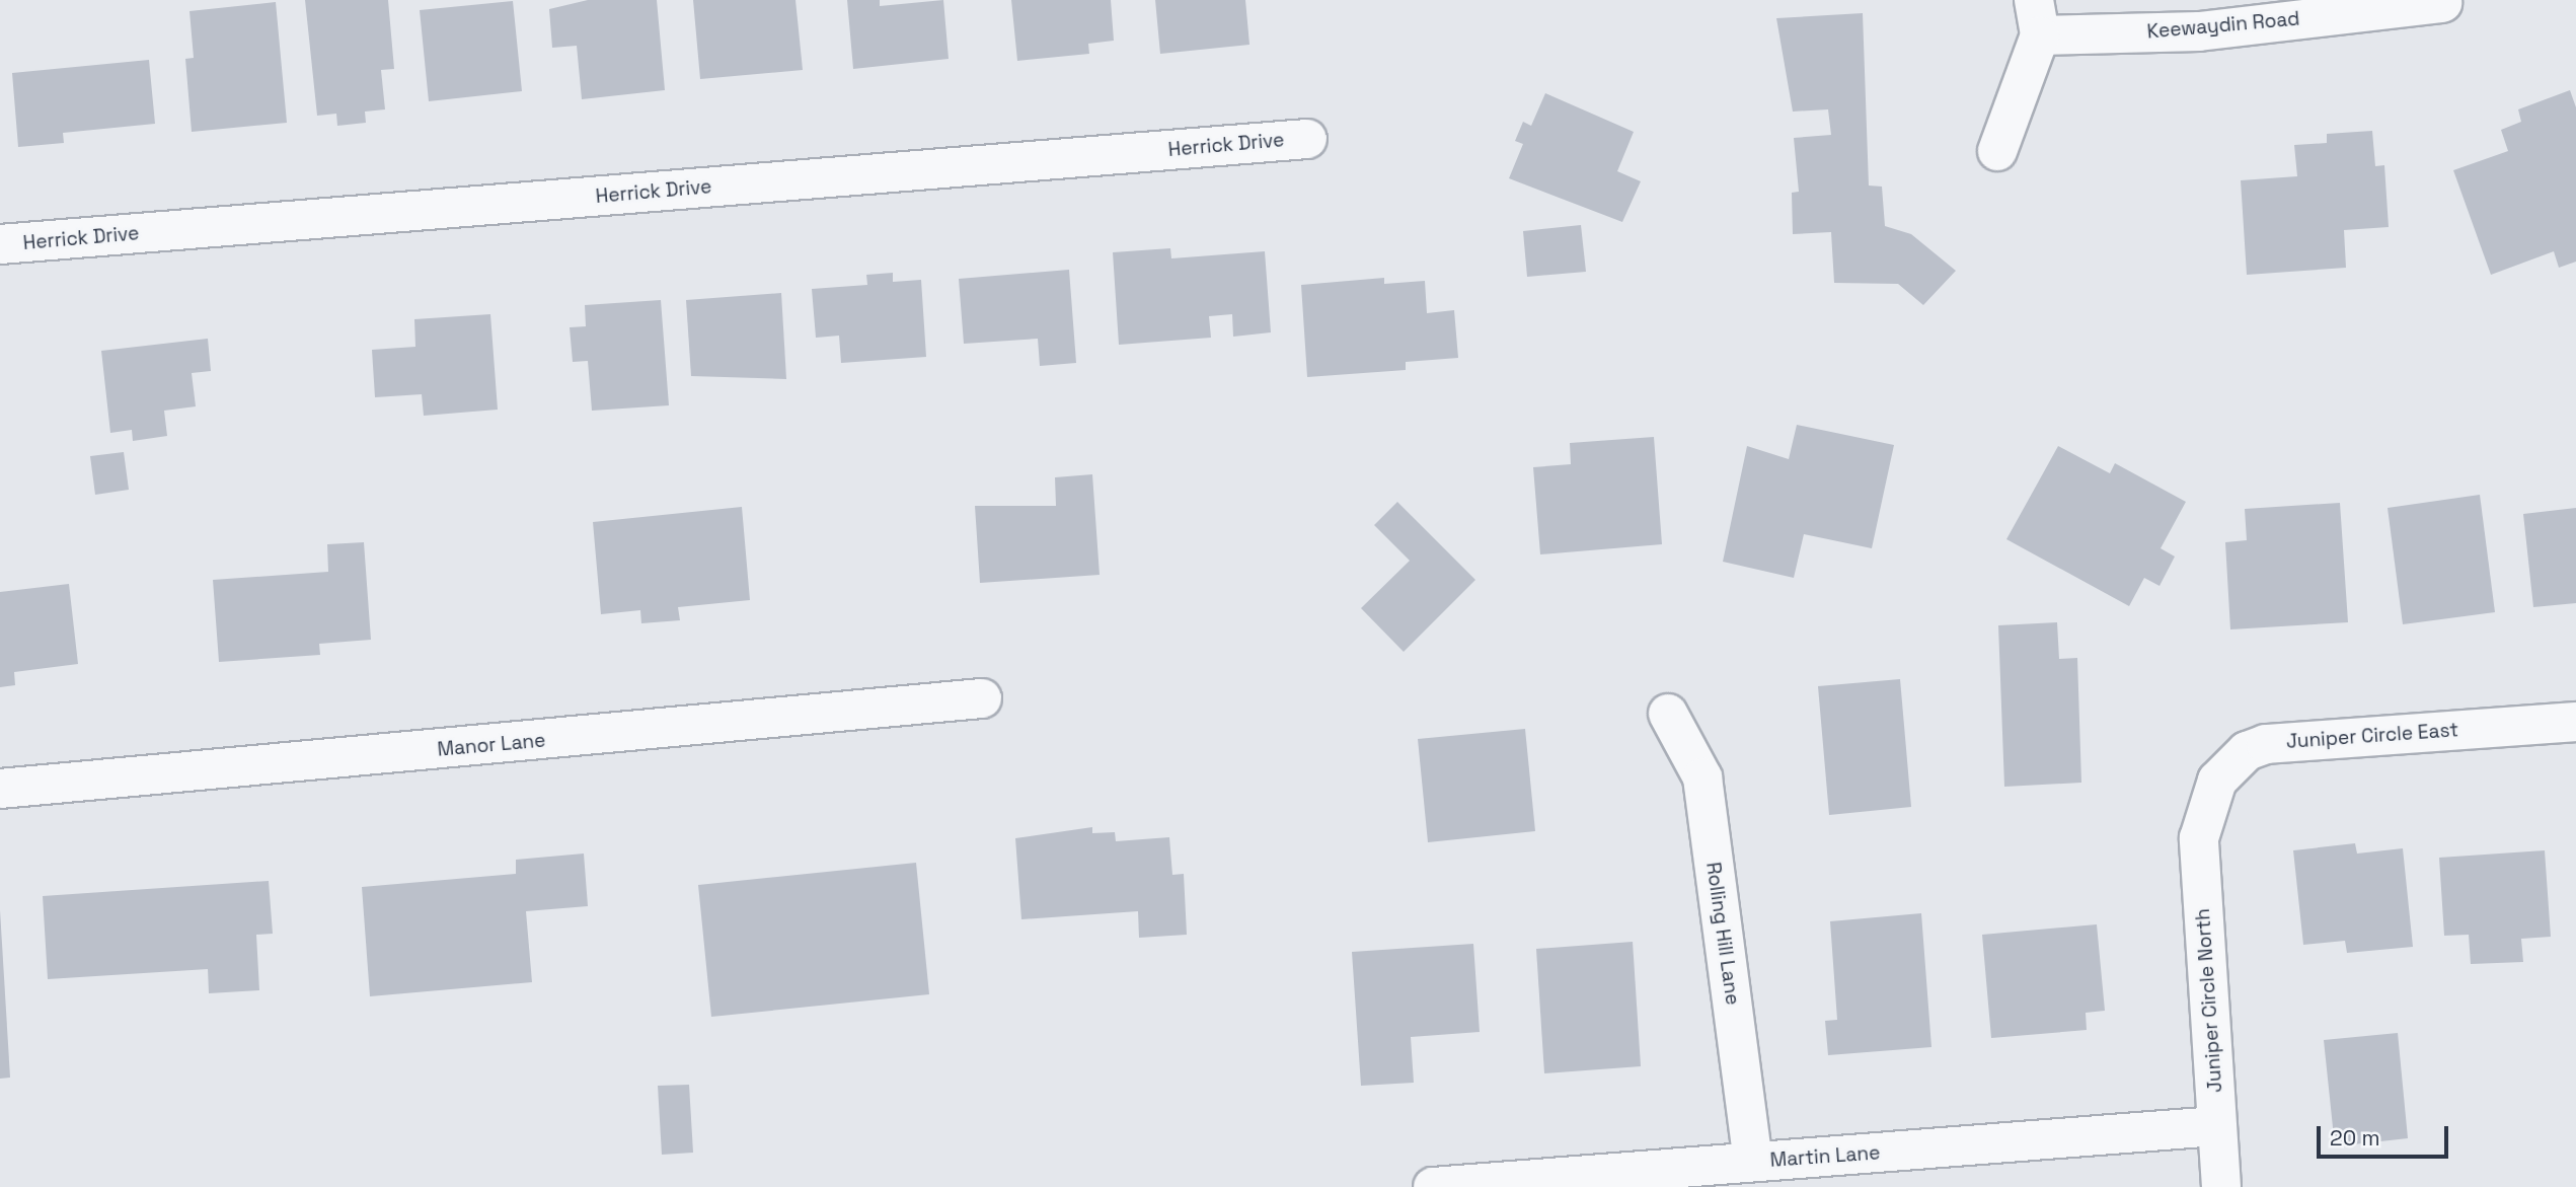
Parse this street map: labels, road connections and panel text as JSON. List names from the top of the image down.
{
  "streets": {
    "street": [
      "Keewaydin Road",
      "Herrick Drive",
      "Juniper Circle East",
      "Manor Lane",
      "Rolling Hill Lane",
      "Juniper Circle North",
      "Martin Lane"
    ]
  },
  "crossings": [
    ["Juniper Circle East", "Juniper Circle North"],
    ["Rolling Hill Lane", "Martin Lane"],
    ["Juniper Circle North", "Martin Lane"]
  ],
  "scale_bar": "20 m"
}
